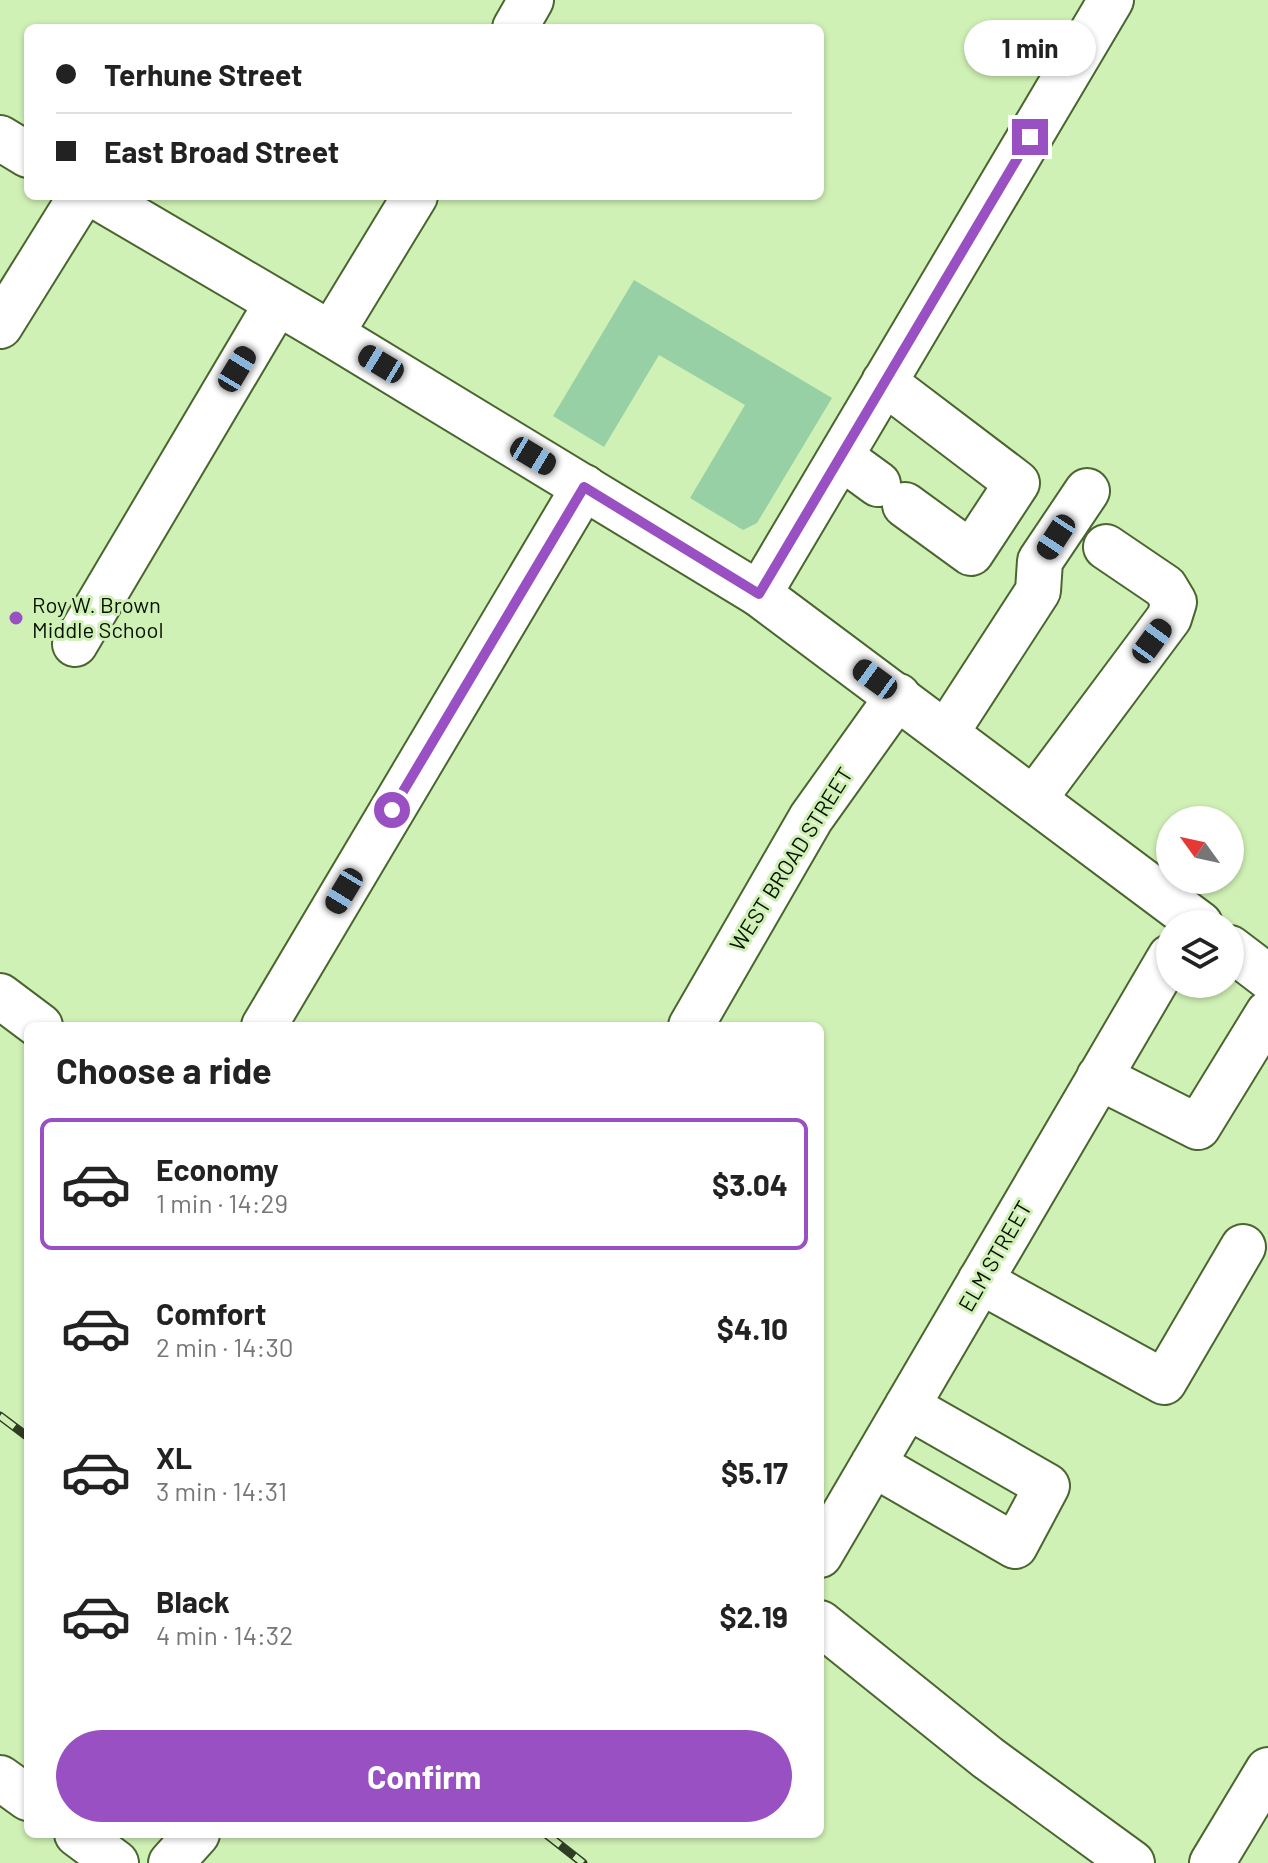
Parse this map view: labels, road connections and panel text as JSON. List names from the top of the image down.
{
  "streets": {
    "street": ["WEST BROAD STREET", "ELM STREET"]
  },
  "places": ["Roy W. Brown Middle School"],
  "north": "top left",
  "page": {
    "bubble": "1 min",
    "banner": ["Terhune Street", "East Broad Street"],
    "heading": "Choose a ride",
    "list": [
      {
        "name": "Economy",
        "note": "1 min · 14:29",
        "value": "$3.04"
      },
      {
        "name": "Comfort",
        "note": "2 min · 14:30",
        "value": "$4.10"
      },
      {
        "name": "XL",
        "note": "3 min · 14:31",
        "value": "$5.17"
      },
      {
        "name": "Black",
        "note": "4 min · 14:32",
        "value": "$2.19"
      }
    ],
    "buttons": "Confirm"
  }
}
